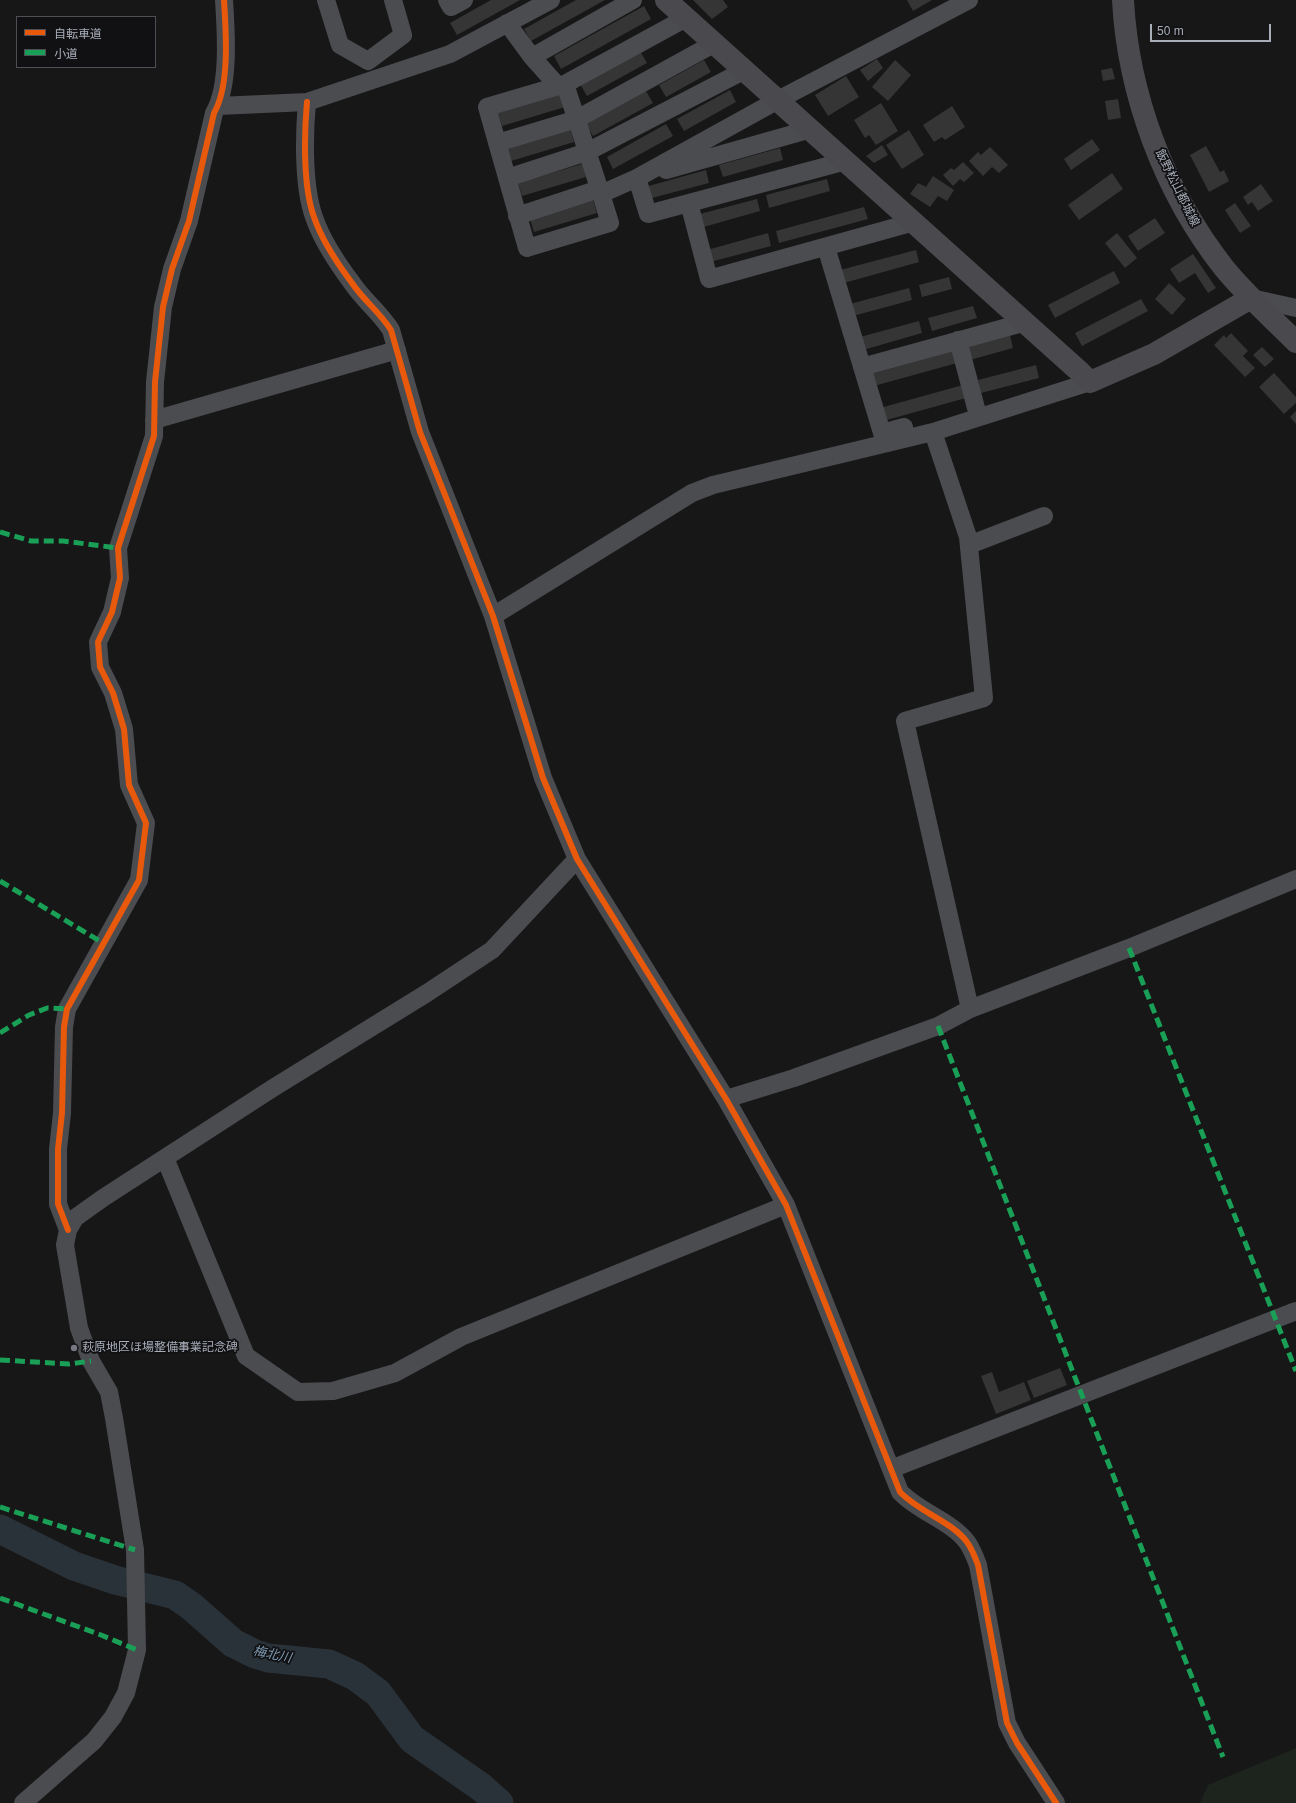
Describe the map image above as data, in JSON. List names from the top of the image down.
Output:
{
  "streets": {
    "street": ["飯野松山都城線"]
  },
  "water": ["梅北川"],
  "places": ["萩原地区ほ場整備事業記念碑"],
  "legend": ["自転車道", "小道"],
  "scale_bar": "50 m"
}
